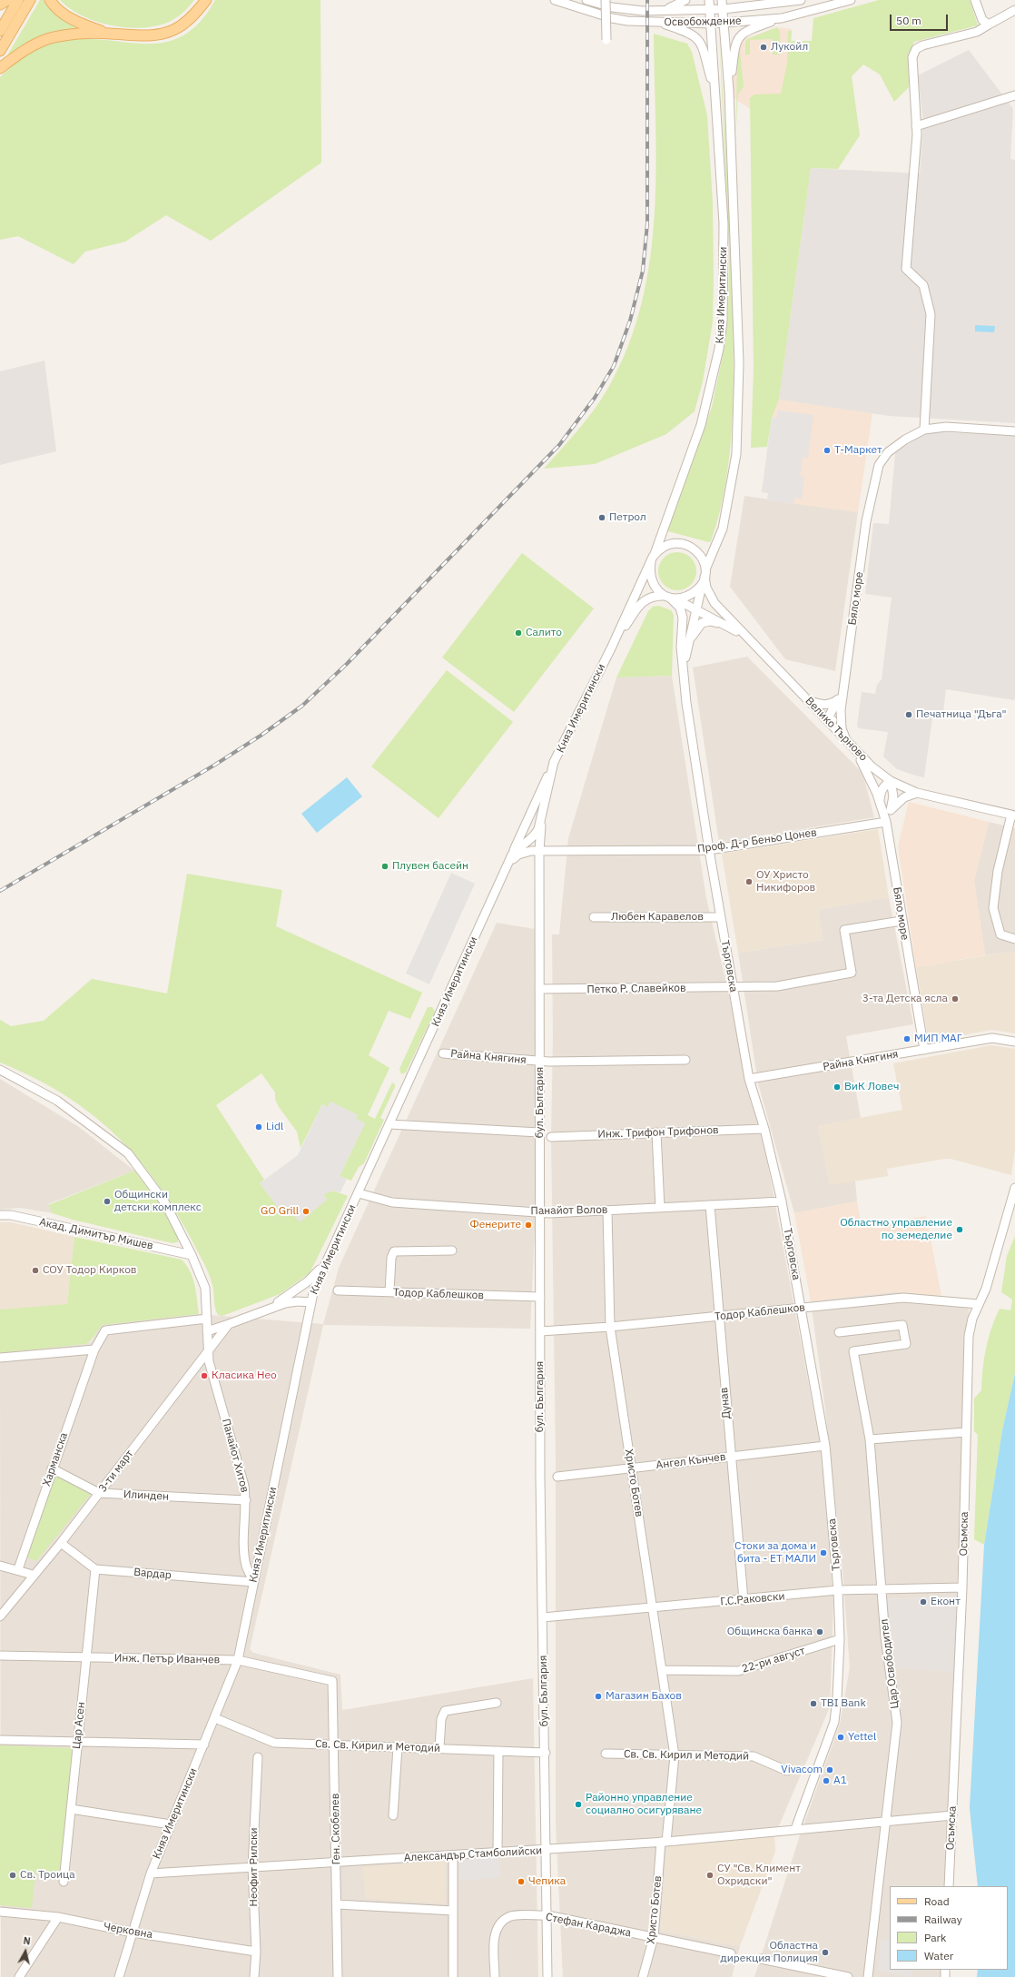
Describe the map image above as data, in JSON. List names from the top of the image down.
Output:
{
  "streets": {
    "street": [
      "Освобождение",
      "Княз Имеритински",
      "Бяло море",
      "Велико Търново",
      "Проф. Д-р Беньо Цонев",
      "Любен Каравелов",
      "Търговска",
      "Петко Р. Славейков",
      "Райна Княгиня",
      "бул. България",
      "Инж. Трифон Трифонов",
      "Панайот Волов",
      "Акад. Димитър Мишев",
      "Тодор Каблешков",
      "Дунав",
      "Панайот Хитов",
      "Харманска",
      "Ангел Кънчев",
      "3-ти март",
      "Христо Ботев",
      "Илинден",
      "Осъмска",
      "Вардар",
      "Г.С.Раковски",
      "Инж. Петър Иванчев",
      "22-ри август",
      "Цар Освободител",
      "Цар Асен",
      "Св. Св. Кирил и Методий",
      "Ген. Скобелев",
      "Александър Стамболийски",
      "Неофит Рилски",
      "Стефан Караджа",
      "Черковна"
    ]
  },
  "crossings": [
    ["Освобождение", "Княз Имеритински"],
    ["Княз Имеритински", "Велико Търново"],
    ["Княз Имеритински", "Проф. Д-р Беньо Цонев"],
    ["Княз Имеритински", "бул. България"],
    ["Княз Имеритински", "Панайот Волов"],
    ["Княз Имеритински", "Панайот Хитов"],
    ["Княз Имеритински", "Вардар"],
    ["Княз Имеритински", "Инж. Петър Иванчев"],
    ["Княз Имеритински", "Св. Св. Кирил и Методий"],
    ["Княз Имеритински", "Александър Стамболийски"],
    ["Княз Имеритински", "Черковна"],
    ["Бяло море", "Велико Търново"],
    ["Бяло море", "Проф. Д-р Беньо Цонев"],
    ["Бяло море", "Петко Р. Славейков"],
    ["Бяло море", "Райна Княгиня"],
    ["Проф. Д-р Беньо Цонев", "Търговска"],
    ["Проф. Д-р Беньо Цонев", "бул. България"],
    ["Любен Каравелов", "Търговска"],
    ["Търговска", "Петко Р. Славейков"],
    ["Търговска", "Райна Княгиня"],
    ["Търговска", "Инж. Трифон Трифонов"],
    ["Търговска", "Панайот Волов"],
    ["Търговска", "Тодор Каблешков"],
    ["Търговска", "Ангел Кънчев"],
    ["Търговска", "Г.С.Раковски"],
    ["Търговска", "22-ри август"],
    ["Търговска", "Александър Стамболийски"],
    ["Петко Р. Славейков", "бул. България"],
    ["Райна Княгиня", "бул. България"],
    ["бул. България", "Панайот Волов"],
    ["бул. България", "Тодор Каблешков"],
    ["бул. България", "Г.С.Раковски"],
    ["бул. България", "Св. Св. Кирил и Методий"],
    ["бул. България", "Александър Стамболийски"],
    ["бул. България", "Стефан Караджа"],
    ["Панайот Волов", "Дунав"],
    ["Панайот Волов", "Христо Ботев"],
    ["Тодор Каблешков", "Дунав"],
    ["Тодор Каблешков", "Христо Ботев"],
    ["Тодор Каблешков", "Осъмска"],
    ["Дунав", "Ангел Кънчев"],
    ["Дунав", "Г.С.Раковски"],
    ["Панайот Хитов", "3-ти март"],
    ["Панайот Хитов", "Илинден"],
    ["Панайот Хитов", "Вардар"],
    ["Харманска", "Илинден"],
    ["Ангел Кънчев", "Христо Ботев"],
    ["3-ти март", "Илинден"],
    ["Христо Ботев", "Г.С.Раковски"],
    ["Христо Ботев", "22-ри август"],
    ["Христо Ботев", "Св. Св. Кирил и Методий"],
    ["Христо Ботев", "Александър Стамболийски"],
    ["Христо Ботев", "Стефан Караджа"],
    ["Осъмска", "Г.С.Раковски"],
    ["Осъмска", "Александър Стамболийски"],
    ["Вардар", "Цар Асен"],
    ["Г.С.Раковски", "Цар Освободител"],
    ["Инж. Петър Иванчев", "Цар Асен"],
    ["Инж. Петър Иванчев", "Ген. Скобелев"],
    ["Цар Освободител", "Александър Стамболийски"],
    ["Св. Св. Кирил и Методий", "Ген. Скобелев"],
    ["Ген. Скобелев", "Александър Стамболийски"],
    ["Александър Стамболийски", "Неофит Рилски"],
    ["Неофит Рилски", "Черковна"]
  ],
  "places": [
    "Лукойл",
    "Т-Маркет",
    "Петрол",
    "Салито",
    "Печатница \"Дъга\"",
    "Плувен басейн",
    "ОУ Христо Никифоров",
    "3-та Детска ясла",
    "МИП МАГ",
    "ВиК Ловеч",
    "Lidl",
    "Общински детски комплекс",
    "GO Grill",
    "Фенерите",
    "Областно управление по земеделие",
    "СОУ Тодор Кирков",
    "Класика Нео",
    "Стоки за дома и бита - ЕТ МАЛИ",
    "Еконт",
    "Общинска банка",
    "Магазин Бахов",
    "TBI Bank",
    "Yettel",
    "Vivacom",
    "A1",
    "Районно управление социално осигуряване",
    "Св. Троица",
    "СУ \"Св. Климент Охридски\"",
    "Чепика",
    "Областна дирекция Полиция"
  ],
  "legend": [
    "Road",
    "Railway",
    "Park",
    "Water"
  ],
  "scale_bar": "50 m",
  "north": "top"
}
